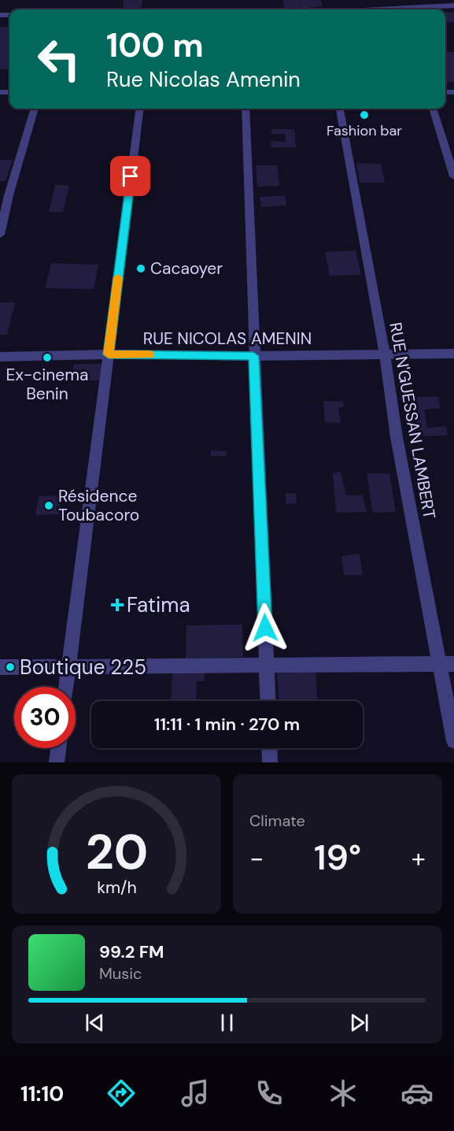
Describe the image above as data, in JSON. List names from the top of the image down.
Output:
{
  "streets": {
    "street": ["RUE NICOLAS AMENIN", "RUE N'GUESSAN LAMBERT"]
  },
  "crossings": [
    ["RUE NICOLAS AMENIN", "RUE N'GUESSAN LAMBERT"]
  ],
  "places": {
    "other": [
      "Fashion bar",
      "Cacaoyer",
      "Ex-cinema Benin",
      "Résidence Toubacoro",
      "Boutique 225"
    ],
    "health": ["Fatima"]
  },
  "page": {
    "turn": ["100 m", "Rue Nicolas Amenin"],
    "limit": "30",
    "trip": "11:11 · 1 min · 270 m",
    "tile": "Climate",
    "heat": ["−", "19°", "+"],
    "song": ["99.2 FM", "Music"],
    "tabs": "11:10",
    "gauge": ["20", "km/h"]
  }
}
